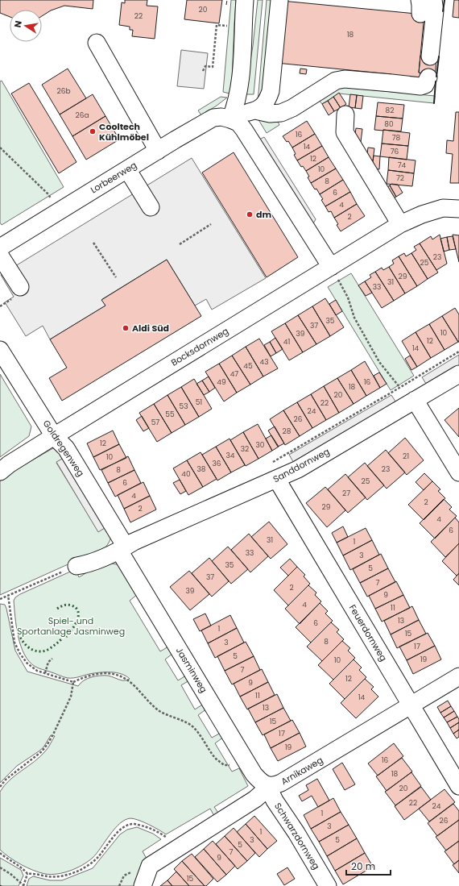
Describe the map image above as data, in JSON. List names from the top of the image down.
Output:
{
  "streets": {
    "street": [
      "Lorbeerweg",
      "Bocksdornweg",
      "Goldregenweg",
      "Sanddornweg",
      "Feuerdornweg",
      "Jasminweg",
      "Arnikaweg",
      "Schwarzdornweg"
    ]
  },
  "crossings": [
    ["Lorbeerweg", "Bocksdornweg"],
    ["Bocksdornweg", "Goldregenweg"],
    ["Goldregenweg", "Sanddornweg"],
    ["Goldregenweg", "Jasminweg"],
    ["Sanddornweg", "Feuerdornweg"],
    ["Sanddornweg", "Jasminweg"],
    ["Feuerdornweg", "Arnikaweg"],
    ["Jasminweg", "Arnikaweg"],
    ["Jasminweg", "Schwarzdornweg"],
    ["Arnikaweg", "Schwarzdornweg"]
  ],
  "parks": ["Spiel- und Sportanlage Jasminweg"],
  "places": ["Cooltech Kühlmöbel", "dm", "Aldi Süd"],
  "house_numbers": [
    "20",
    "22",
    "18",
    "26b",
    "82",
    "26a",
    "80",
    "16",
    "78",
    "14",
    "76",
    "12",
    "74",
    "10",
    "72",
    "8",
    "6",
    "4",
    "2",
    "23",
    "25",
    "29",
    "31",
    "33",
    "35",
    "37",
    "10",
    "39",
    "12",
    "41",
    "14",
    "43",
    "45",
    "47",
    "49",
    "16",
    "18",
    "20",
    "51",
    "22",
    "53",
    "24",
    "55",
    "26",
    "57",
    "28",
    "12",
    "30",
    "32",
    "34",
    "21",
    "10",
    "36",
    "38",
    "23",
    "8",
    "40",
    "25",
    "6",
    "27",
    "4",
    "2",
    "29",
    "2",
    "4",
    "6",
    "31",
    "1",
    "33",
    "3",
    "35",
    "5",
    "37",
    "7",
    "2",
    "39",
    "9",
    "4",
    "11",
    "13",
    "6",
    "1",
    "15",
    "8",
    "3",
    "17",
    "5",
    "19",
    "10",
    "7",
    "12",
    "9",
    "11",
    "14",
    "13",
    "15",
    "17",
    "19",
    "16",
    "18",
    "20",
    "22",
    "24",
    "1",
    "26",
    "3",
    "1",
    "3",
    "5",
    "5",
    "7",
    "9",
    "15"
  ],
  "scale_bar": "20 m",
  "north": "left"
}
